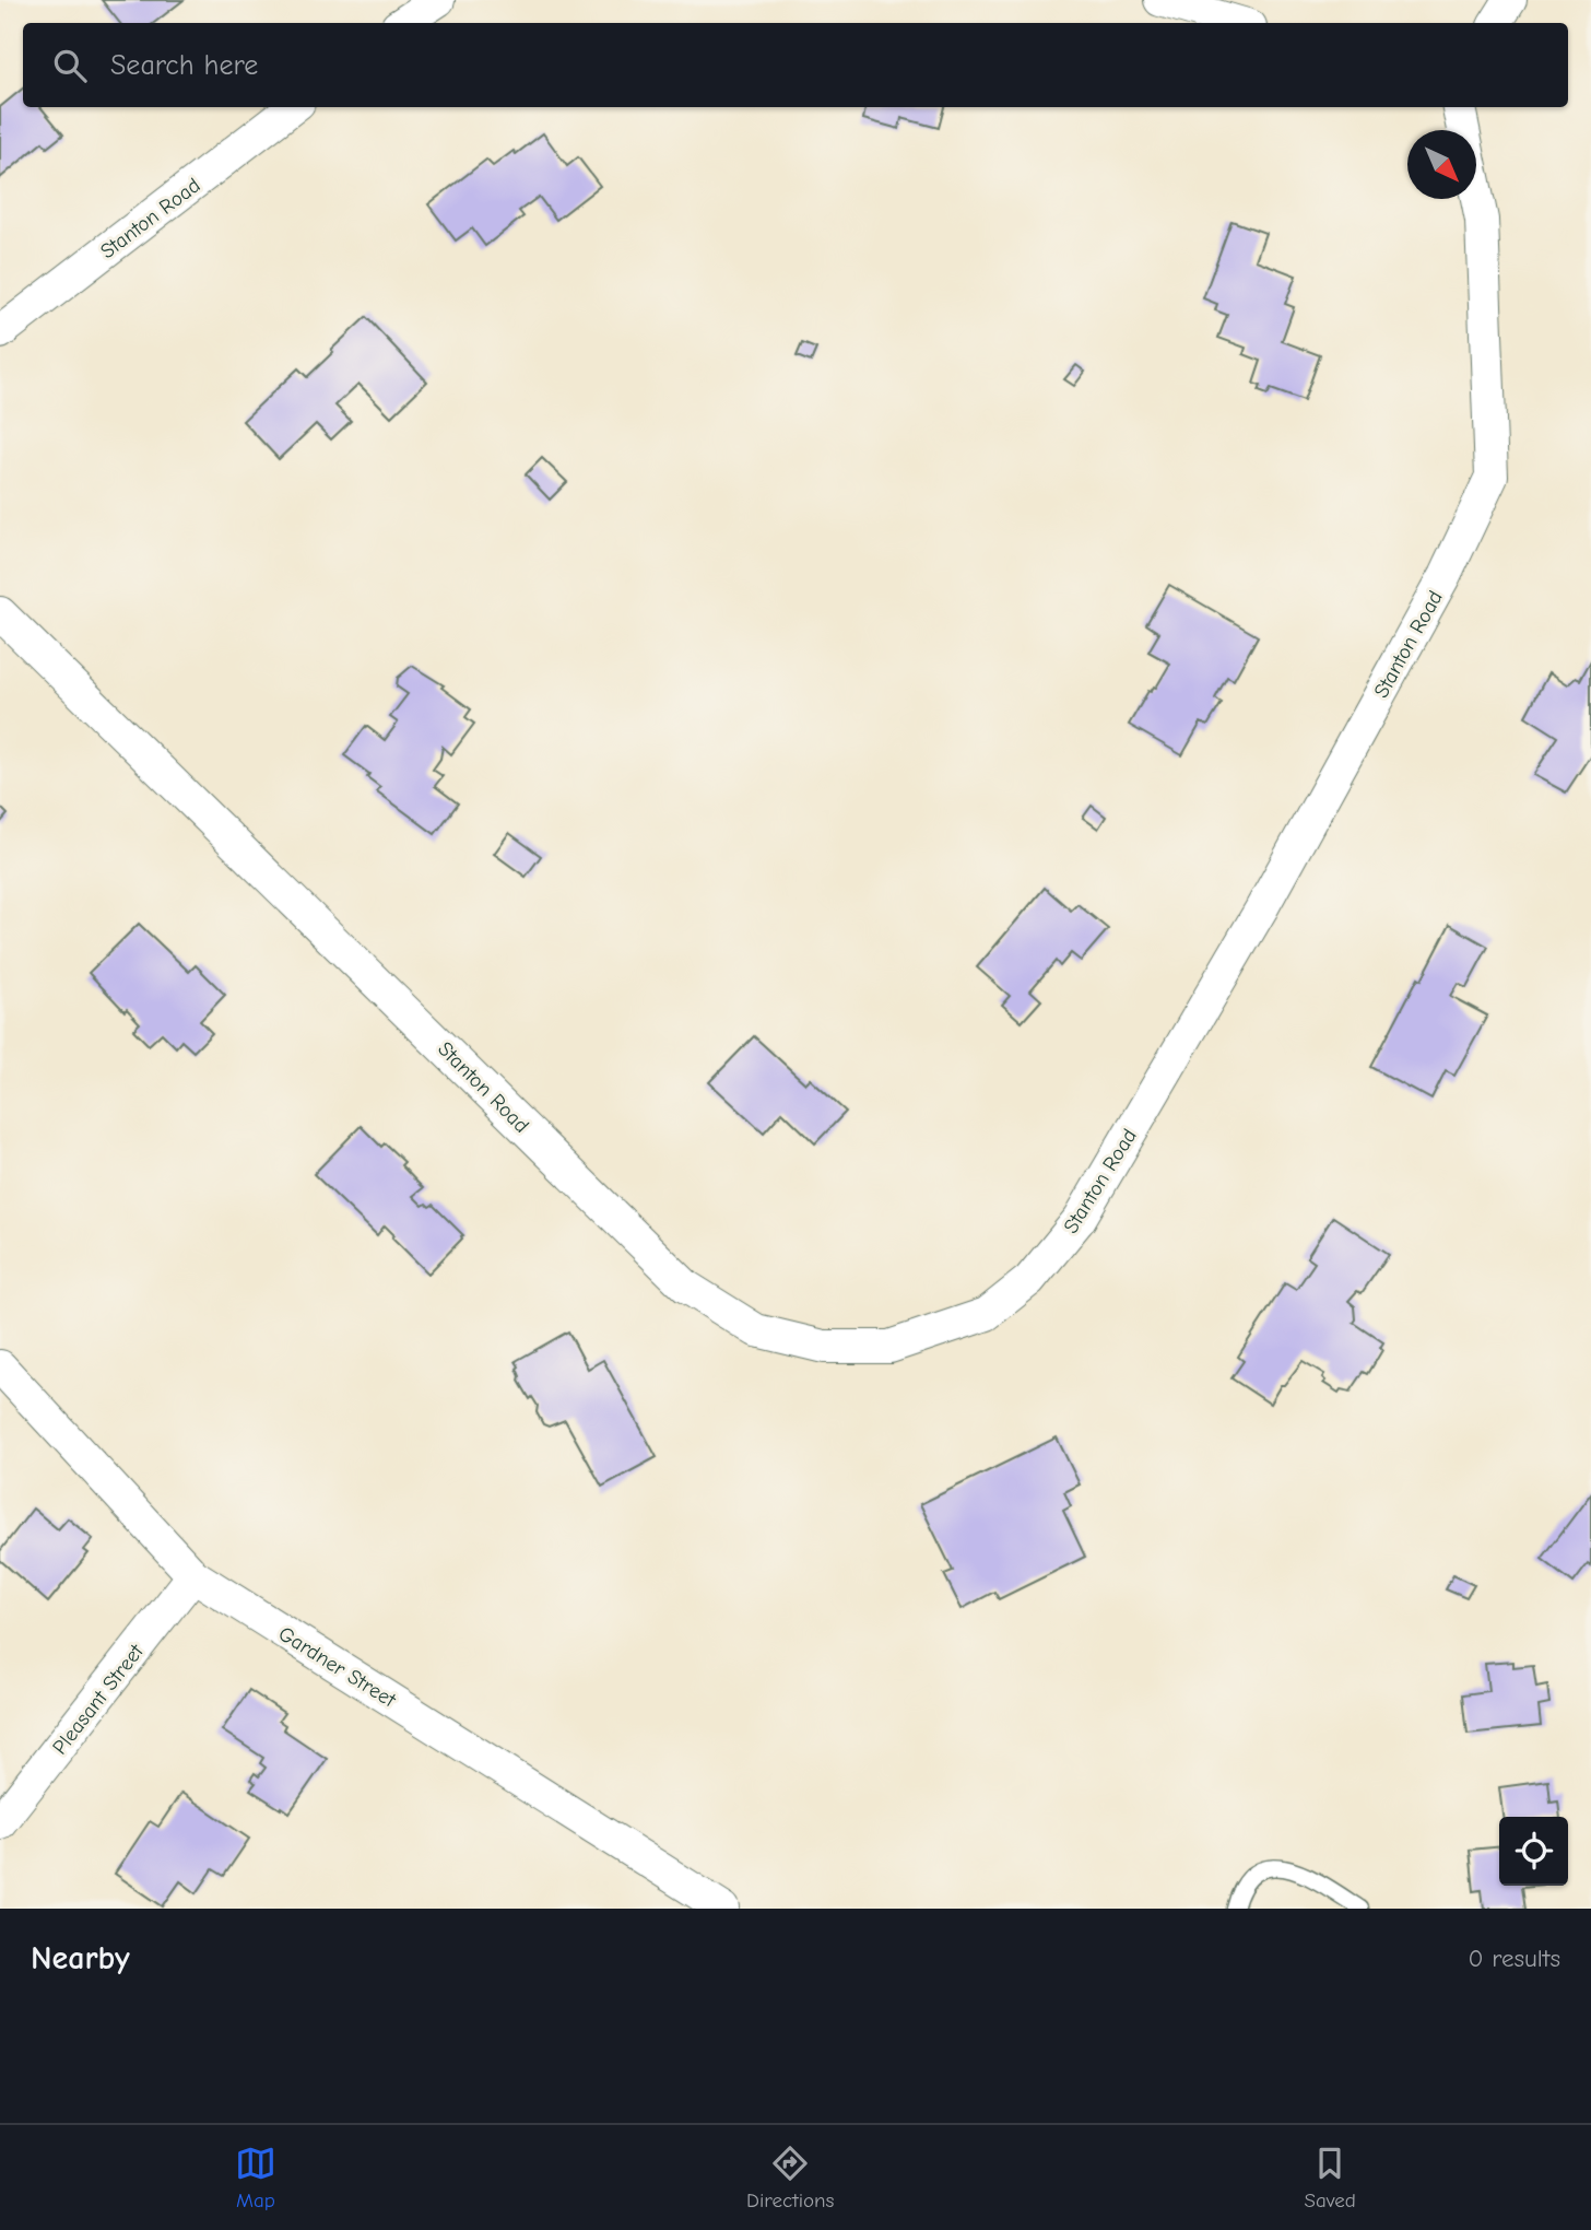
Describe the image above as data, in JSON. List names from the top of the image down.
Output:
{
  "streets": {
    "street": ["Stanton Road", "Gardner Street", "Pleasant Street"]
  },
  "crossings": [
    ["Gardner Street", "Pleasant Street"]
  ],
  "north": "bottom right",
  "page": {
    "search": "Search here",
    "heading": ["Nearby", "0 results"],
    "nav": ["Map", "Directions", "Saved"]
  }
}
